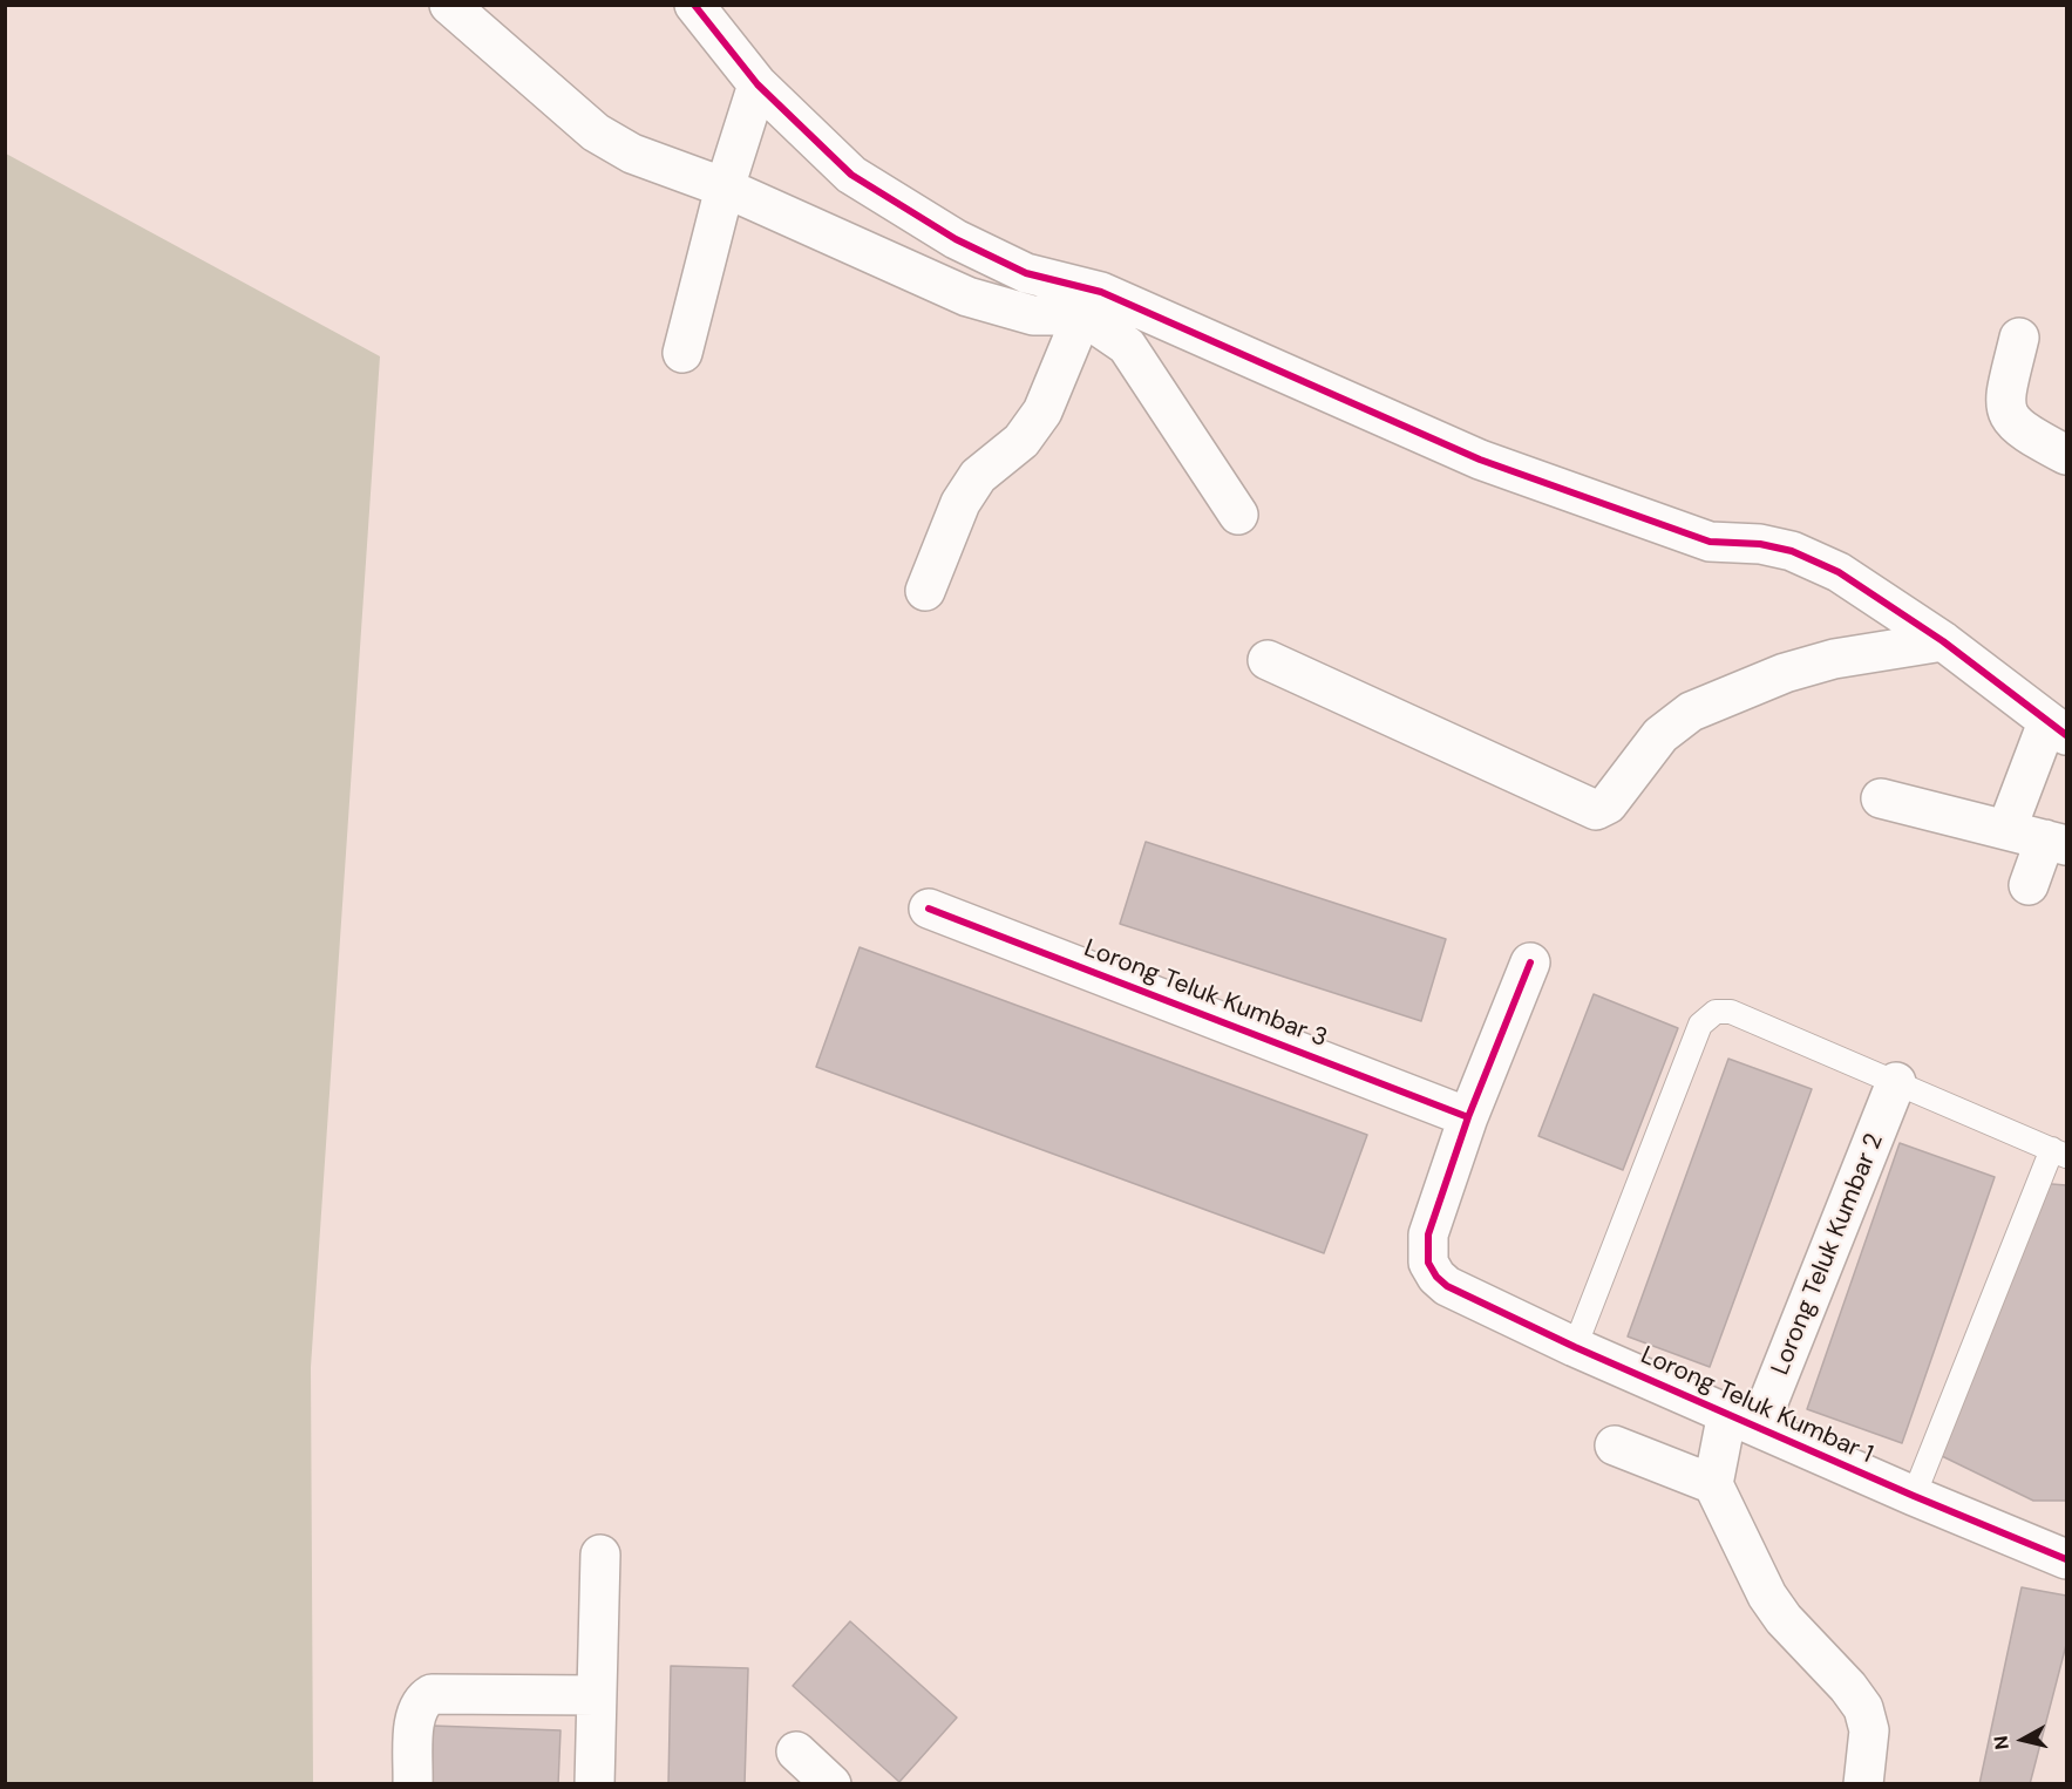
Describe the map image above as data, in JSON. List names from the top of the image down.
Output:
{
  "streets": {
    "street": ["Lorong Teluk Kumbar 3", "Lorong Teluk Kumbar 2", "Lorong Teluk Kumbar 1"]
  },
  "crossings": [
    ["Lorong Teluk Kumbar 3", "Lorong Teluk Kumbar 1"],
    ["Lorong Teluk Kumbar 2", "Lorong Teluk Kumbar 1"]
  ],
  "north": "left"
}
